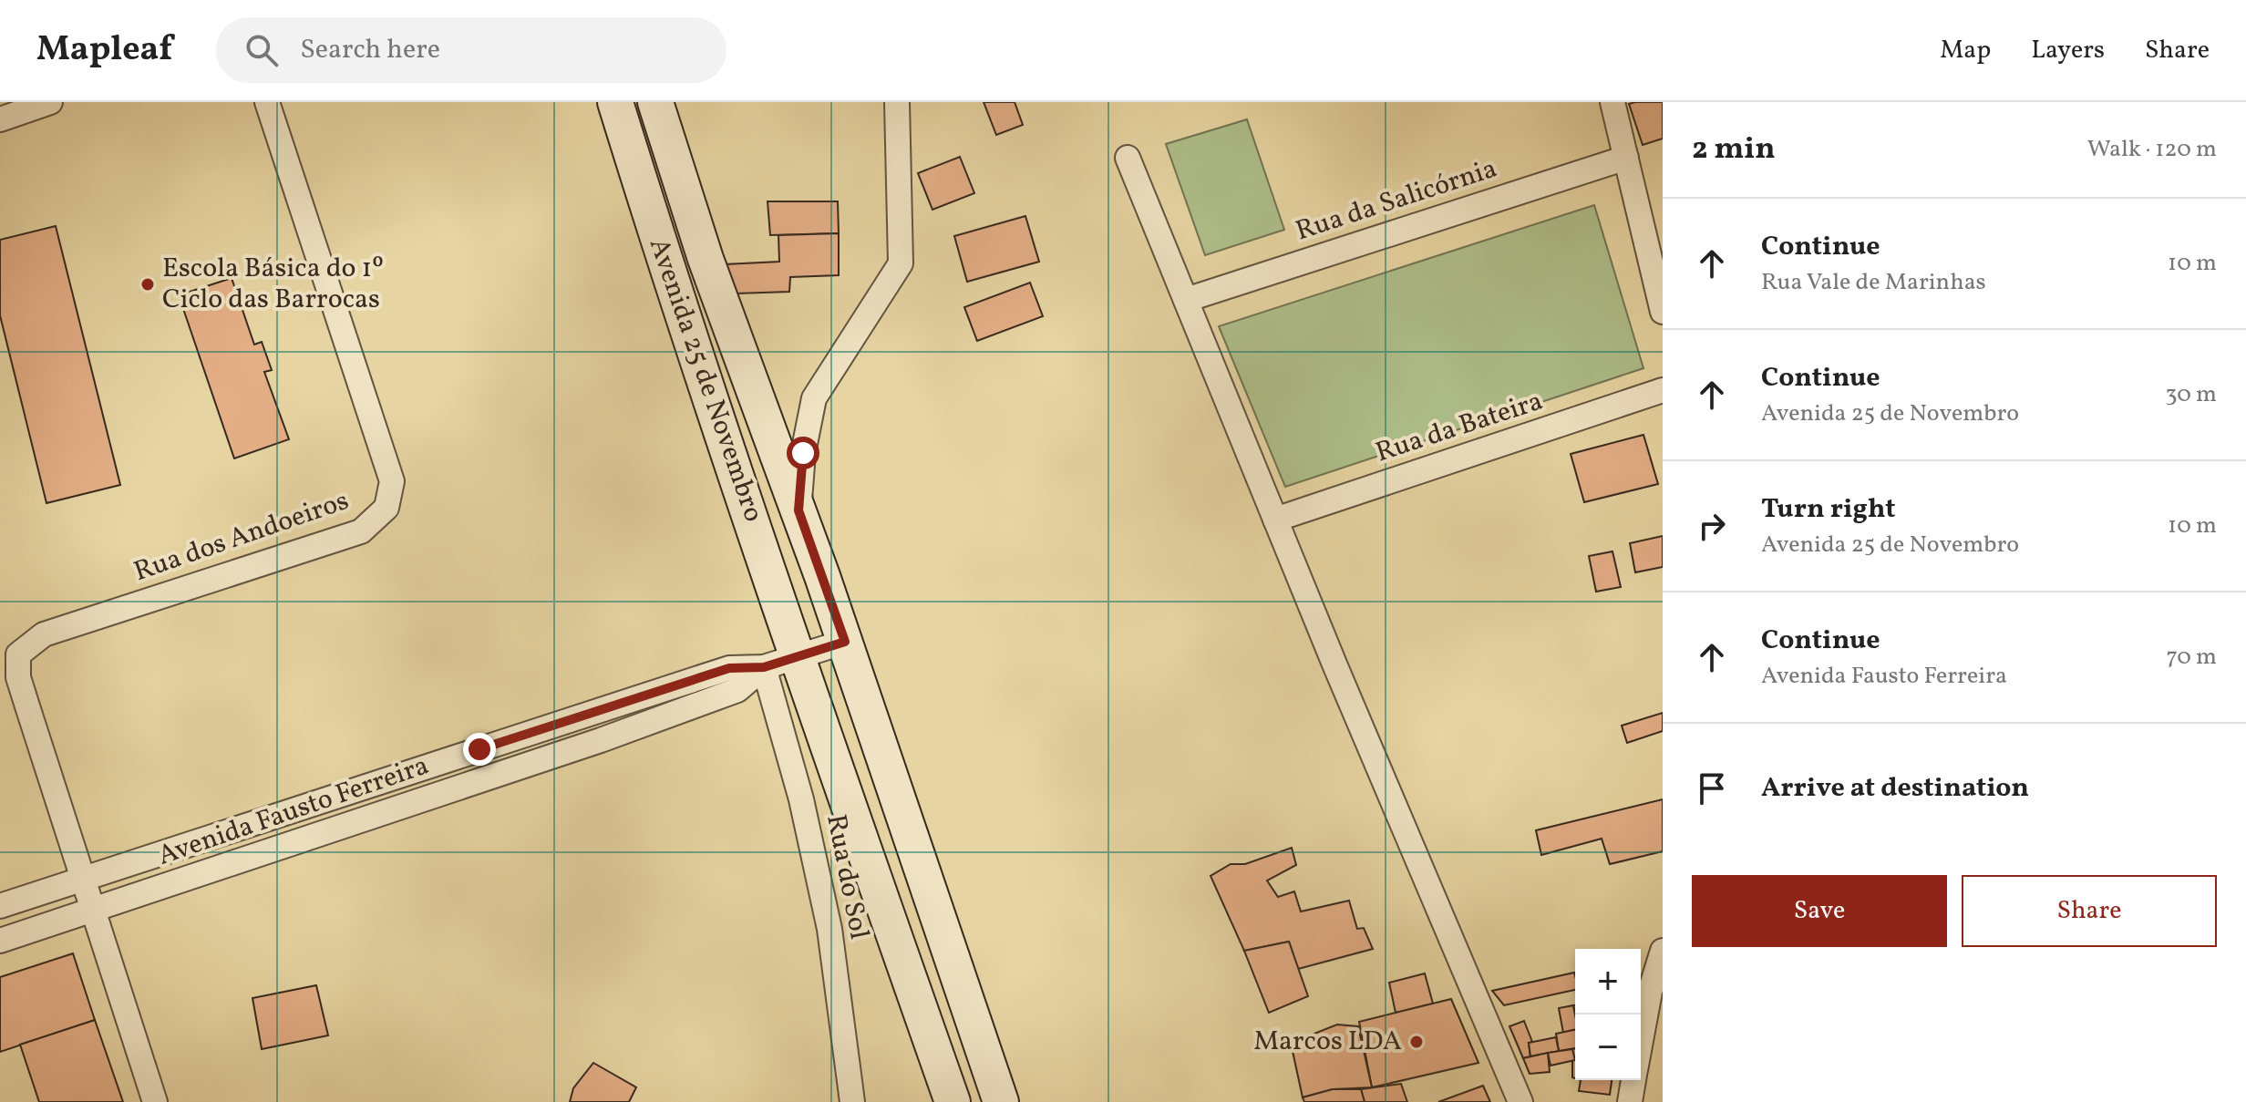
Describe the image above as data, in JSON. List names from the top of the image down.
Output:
{
  "streets": {
    "street": [
      "Rua da Salicórnia",
      "Avenida 25 de Novembro",
      "Rua da Bateira",
      "Rua dos Andoeiros",
      "Avenida Fausto Ferreira",
      "Rua do Sol"
    ]
  },
  "crossings": [
    ["Avenida 25 de Novembro", "Avenida Fausto Ferreira"],
    ["Rua dos Andoeiros", "Avenida Fausto Ferreira"],
    ["Avenida Fausto Ferreira", "Rua do Sol"]
  ],
  "places": ["Escola Básica do 1º Ciclo das Barrocas", "Marcos LDA"],
  "page": {
    "header": "Mapleaf",
    "search": "Search here",
    "nav": ["Map", "Layers", "Share"],
    "heading": ["2 min", "Walk · 120 m"],
    "list": [
      ["Continue", "Rua Vale de Marinhas", "10 m"],
      ["Continue", "Avenida 25 de Novembro", "30 m"],
      ["Turn right", "Avenida 25 de Novembro", "10 m"],
      ["Continue", "Avenida Fausto Ferreira", "70 m"],
      "Arrive at destination"
    ],
    "buttons": ["Save", "Share"],
    "map_buttons": ["+", "−"]
  }
}
